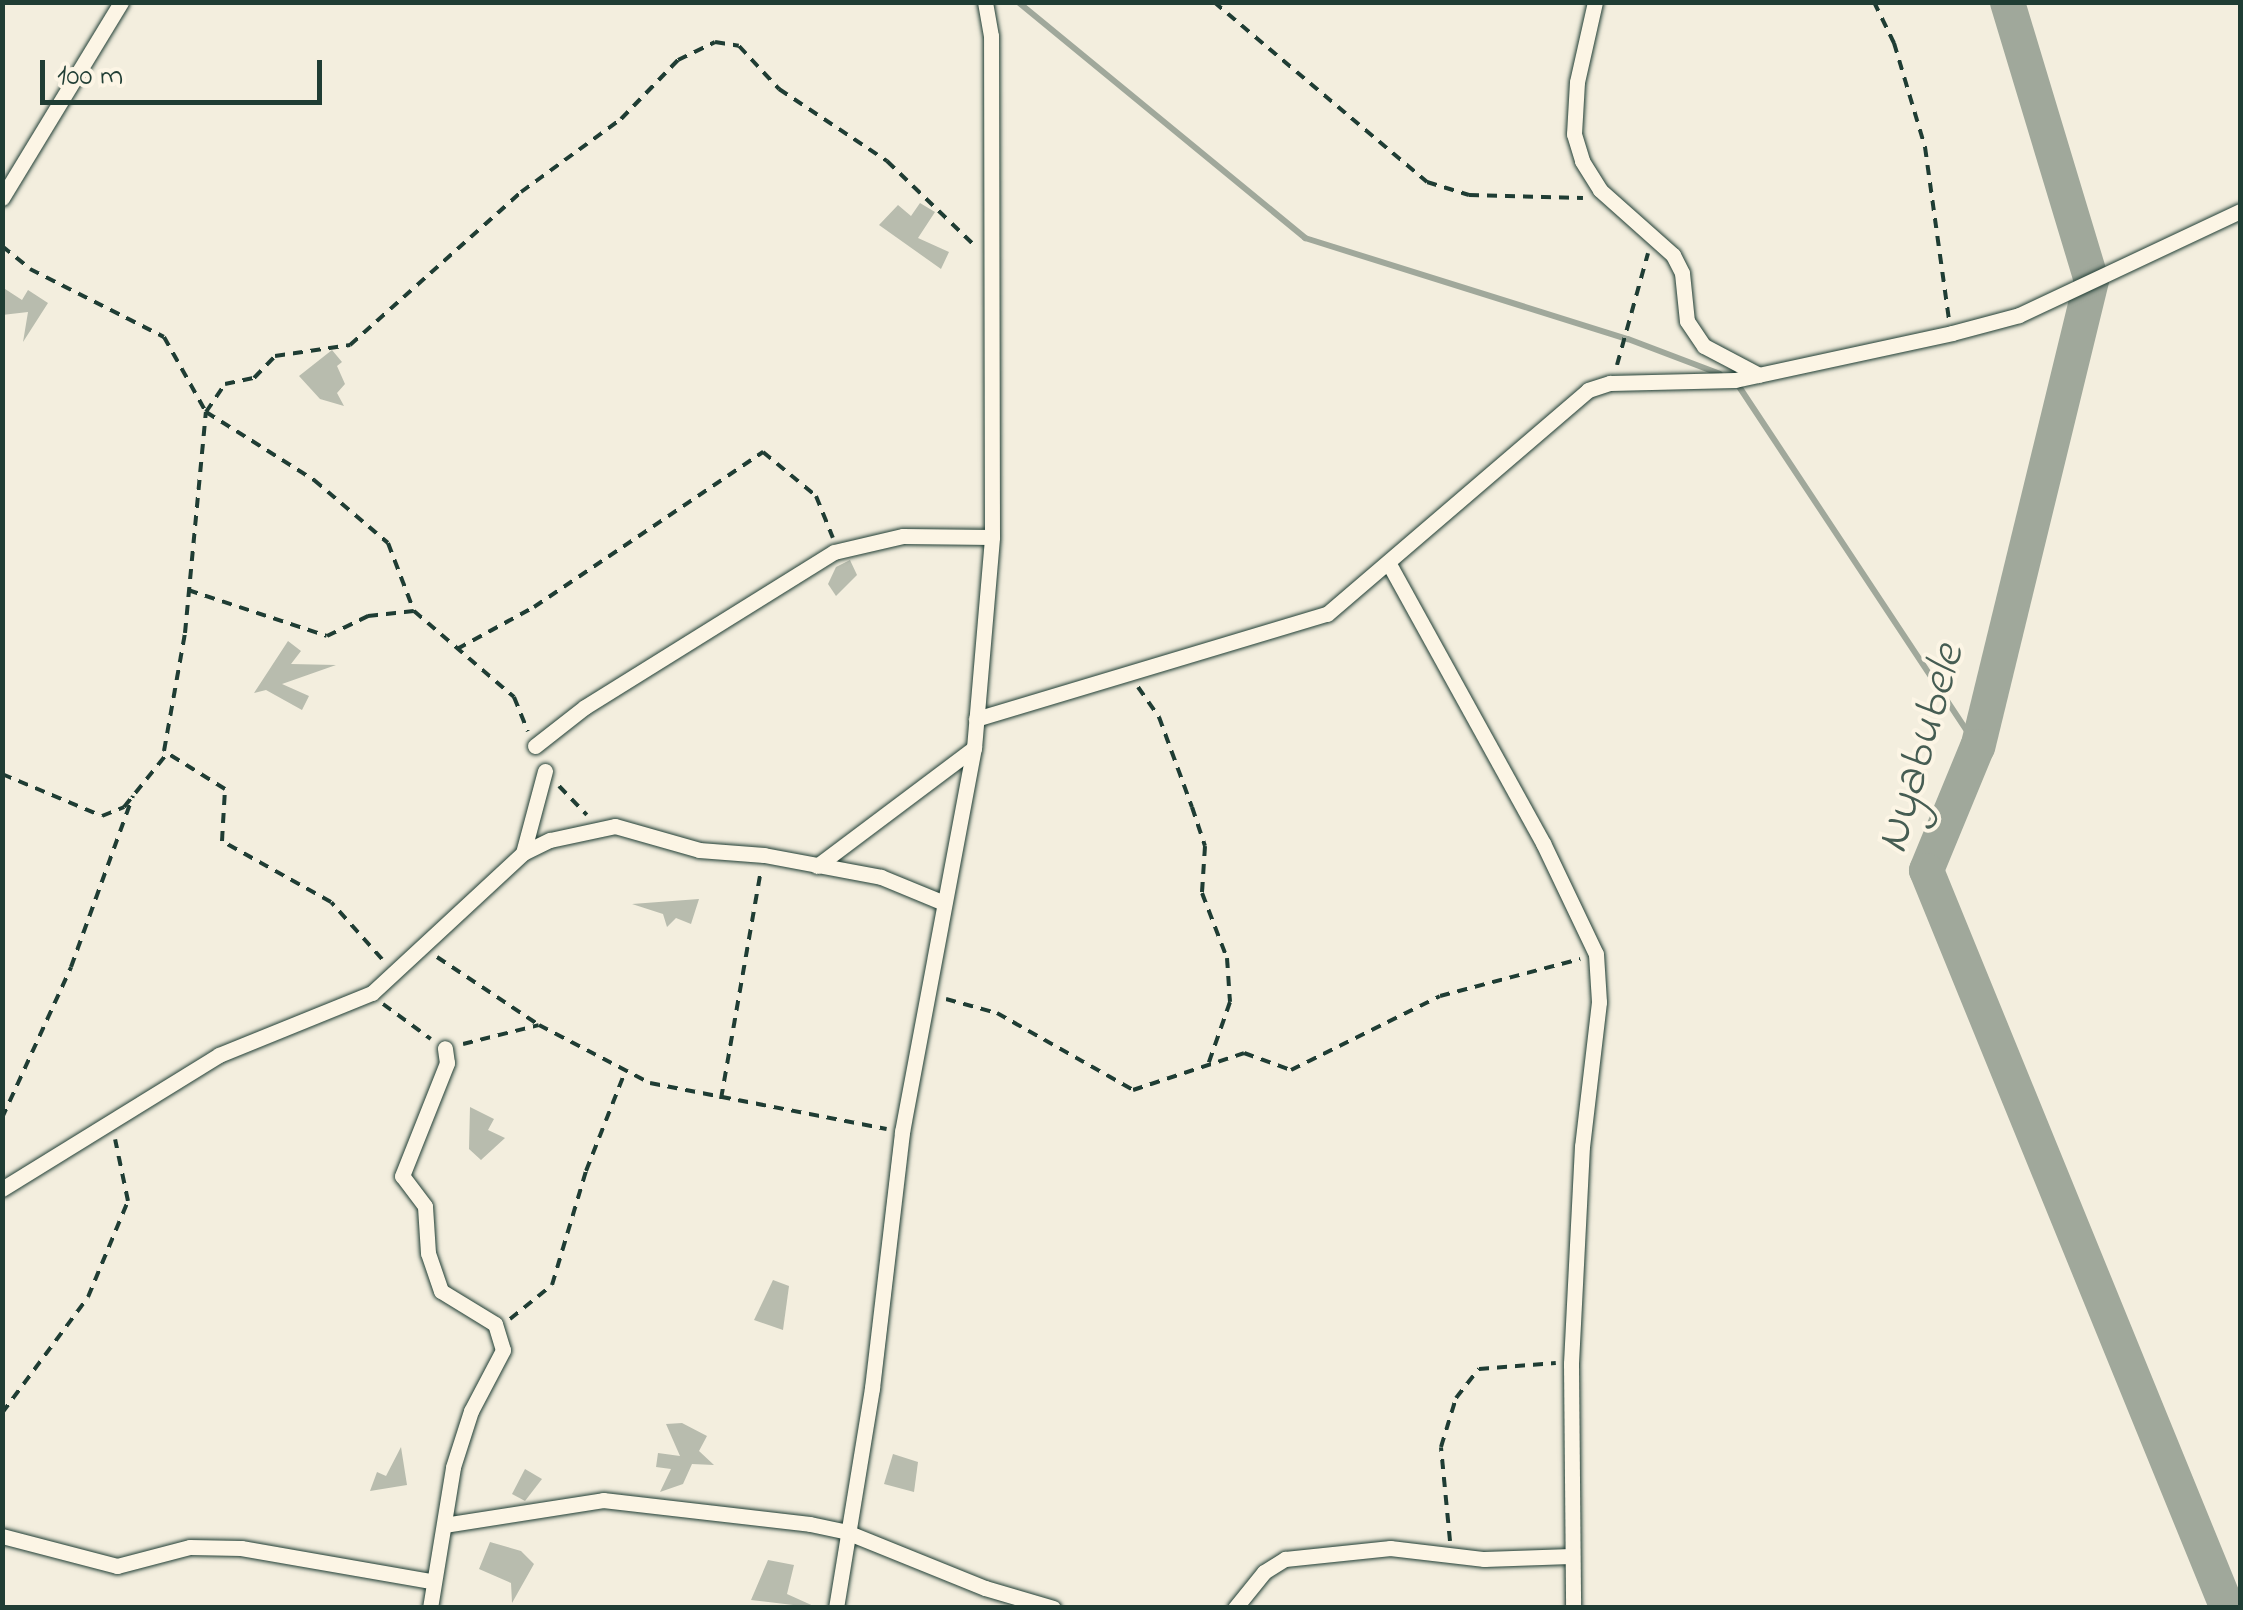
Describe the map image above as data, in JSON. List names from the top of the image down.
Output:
{
  "water": ["Nyabubele"],
  "scale_bar": "100 m"
}
